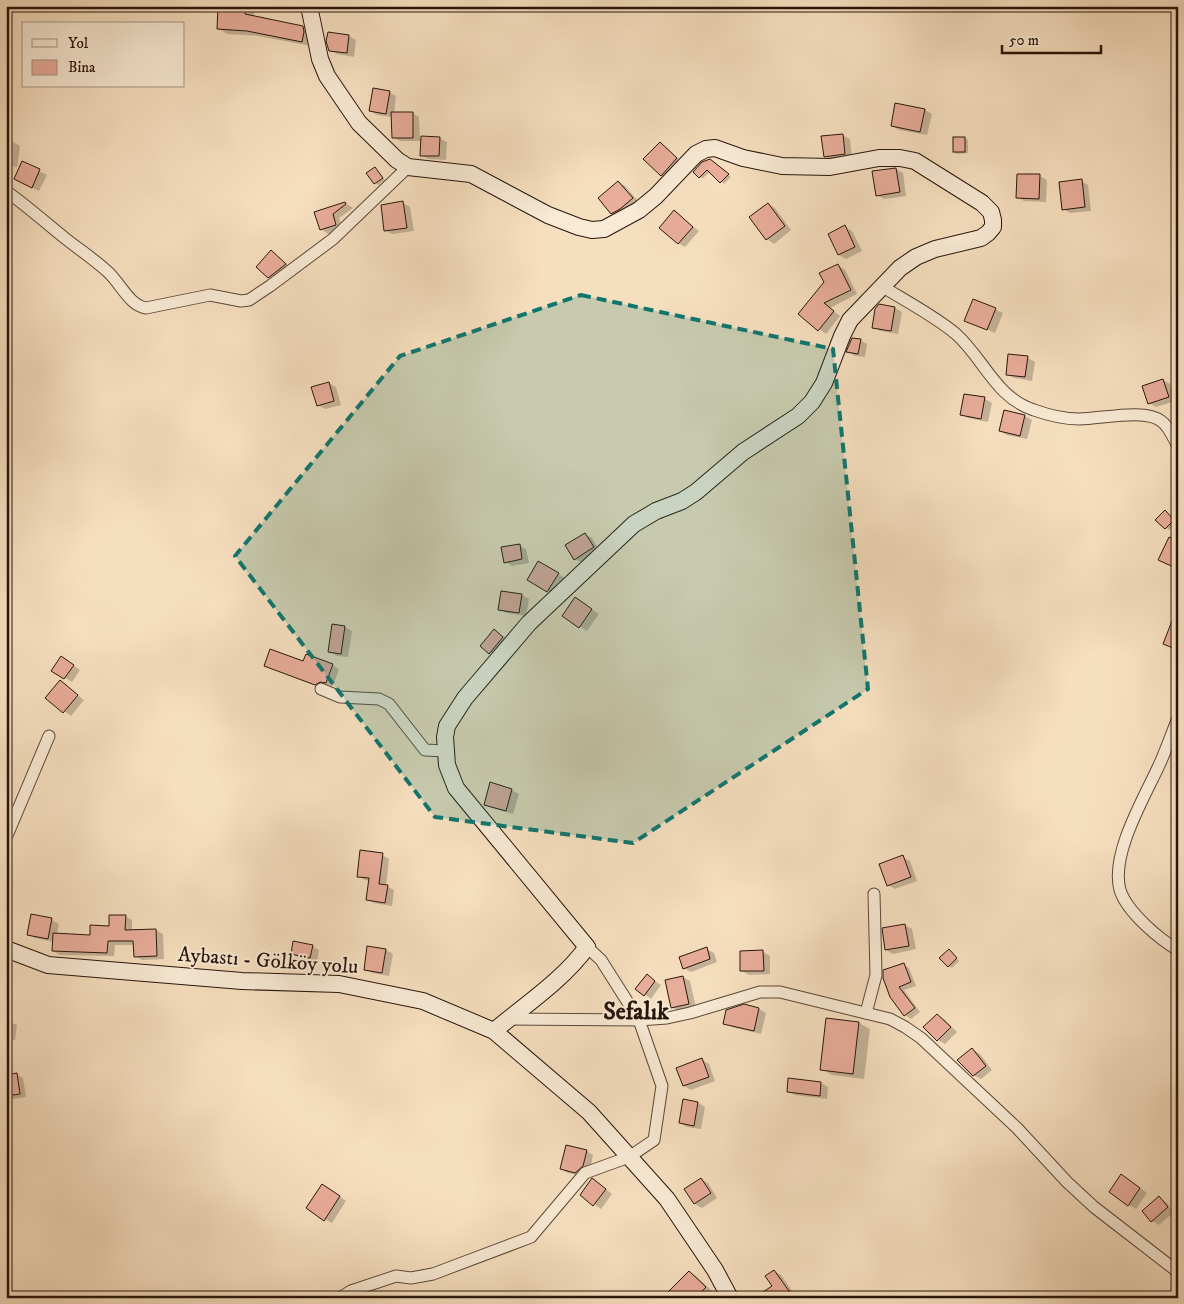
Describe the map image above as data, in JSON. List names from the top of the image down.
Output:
{
  "streets": {
    "street": ["Aybastı - Gölköy yolu"]
  },
  "districts": ["Sefalık"],
  "legend": ["Yol", "Bina"],
  "scale_bar": "50 m"
}
